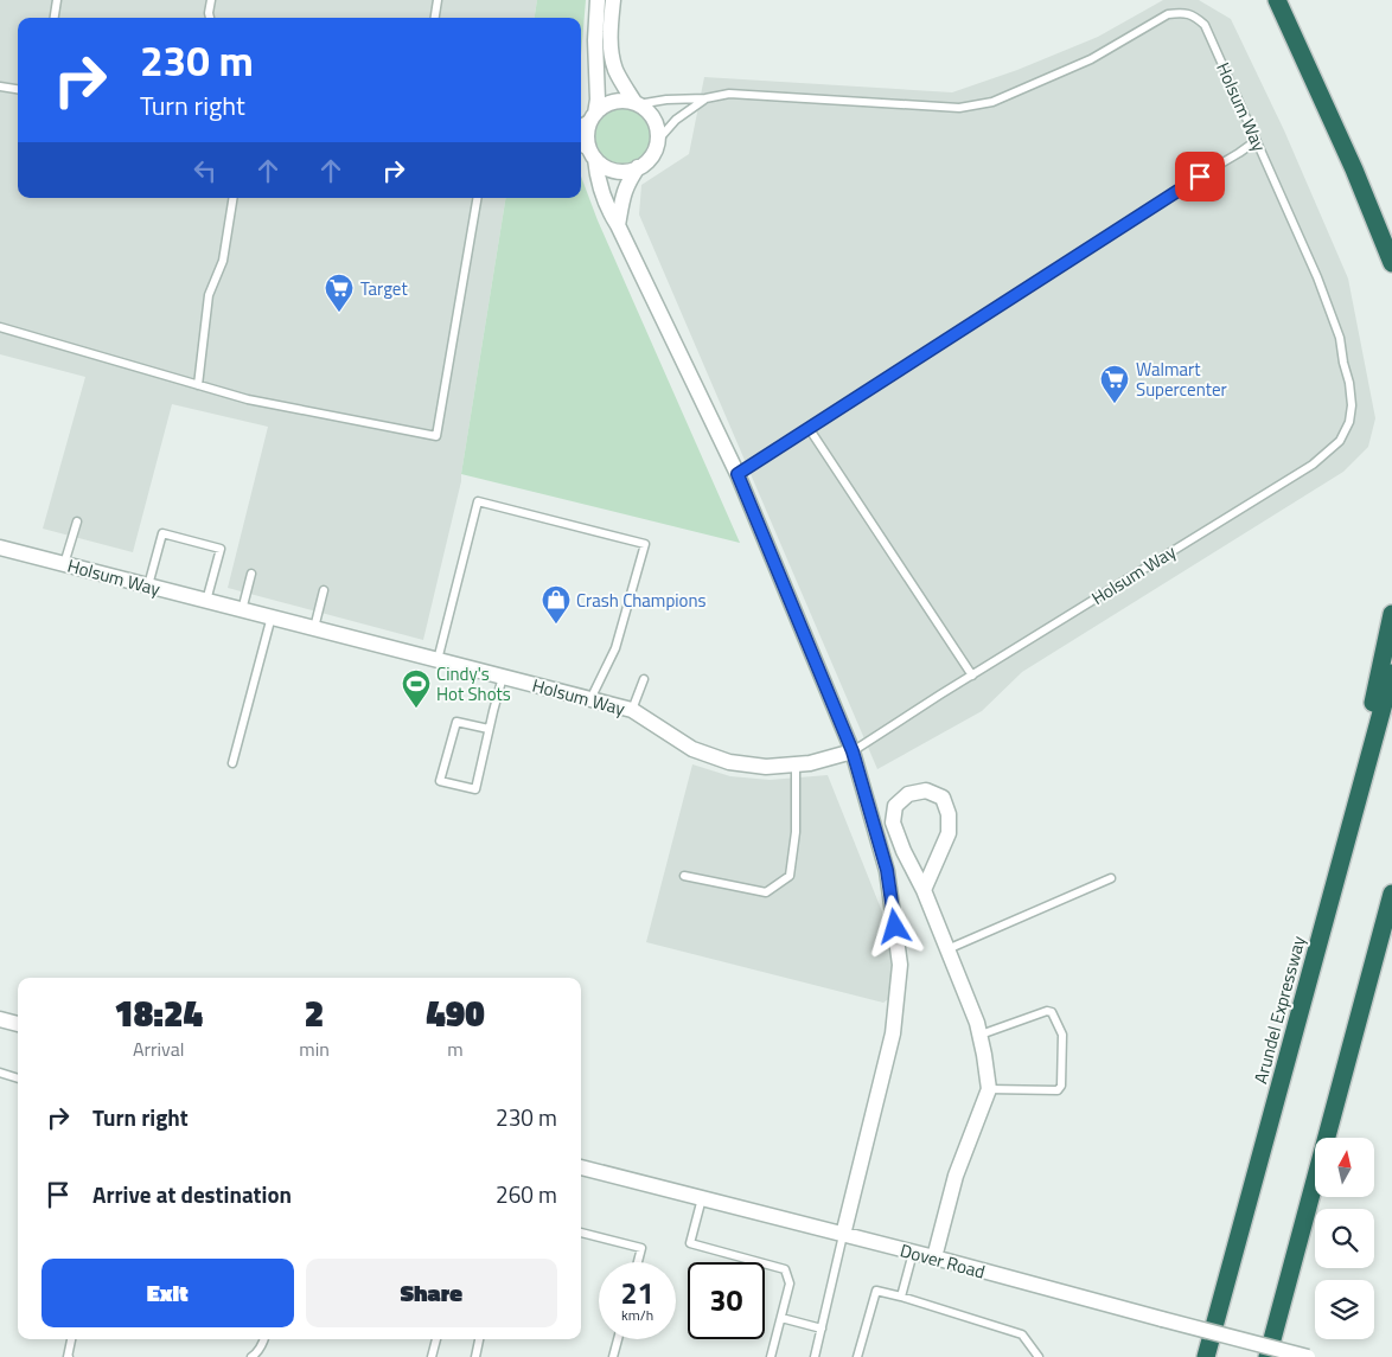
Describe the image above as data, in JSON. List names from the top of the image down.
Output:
{
  "streets": {
    "highway": ["Arundel Expressway"],
    "street": ["Holsum Way", "Dover Road"]
  },
  "places": {
    "supermarket": ["Target", "Walmart Supercenter"],
    "shop": ["Crash Champions"],
    "sports": ["Cindy's Hot Shots"]
  },
  "north": "top",
  "page": {
    "turn": ["230 m", "Turn right"],
    "eta": [
      "18:24",
      "Arrival",
      "2",
      "min",
      "490",
      "m"
    ],
    "list": [
      {
        "name": "Turn right",
        "value": "230 m"
      },
      {
        "name": "Arrive at destination",
        "value": "260 m"
      }
    ],
    "buttons": ["Exit", "Share"],
    "speed": "21 km/h",
    "limit": "30"
  }
}
